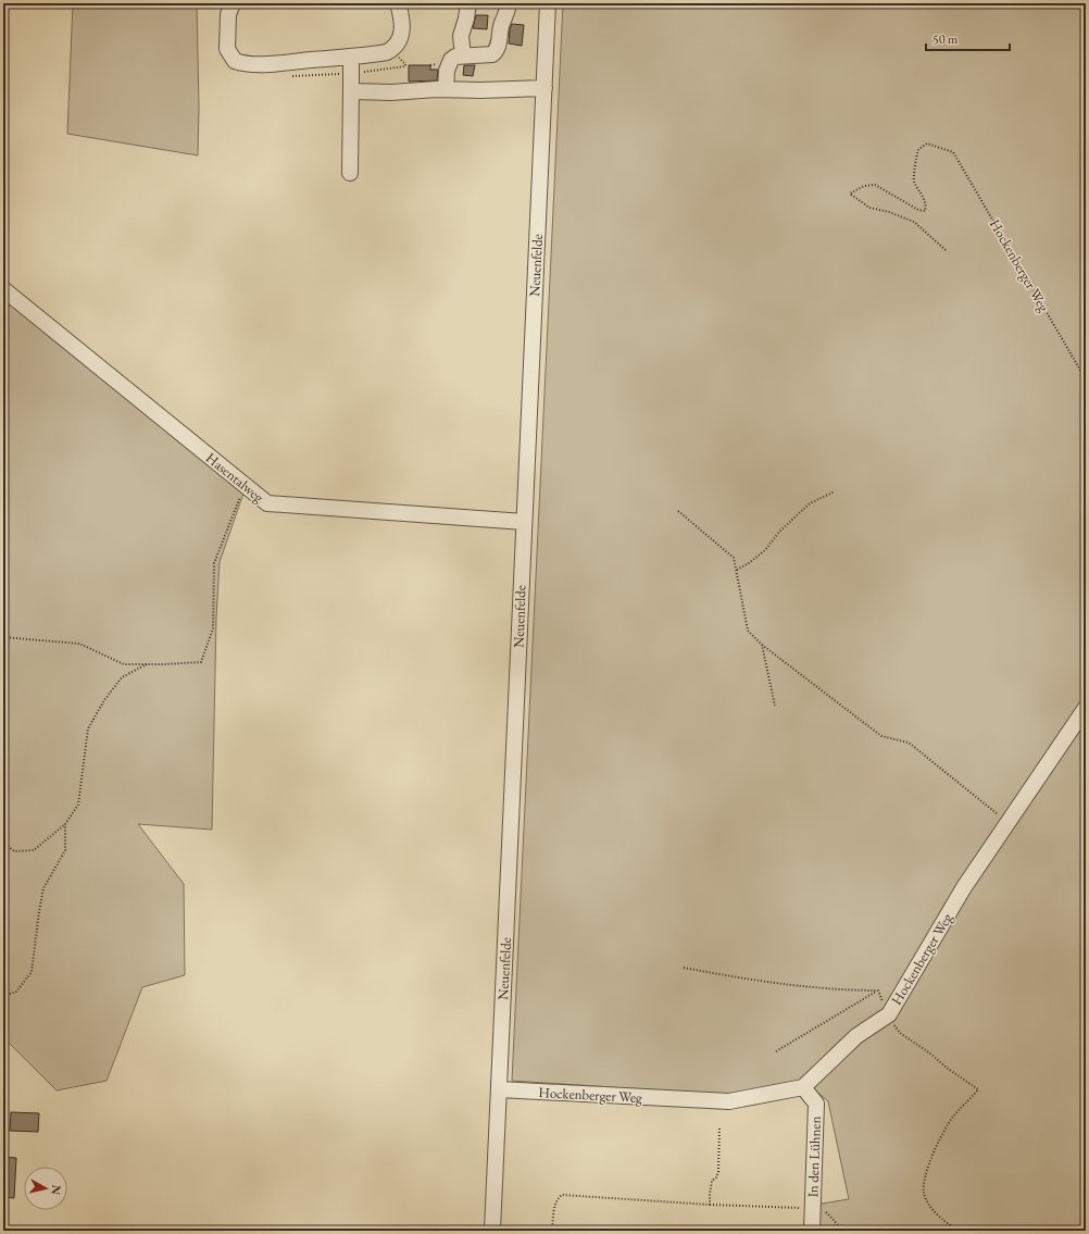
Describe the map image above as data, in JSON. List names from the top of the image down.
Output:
{
  "streets": {
    "street": [
      "Neuenfelde",
      "Hockenberger Weg",
      "Hasentalweg",
      "In den Lühnen"
    ]
  },
  "crossings": [
    ["Neuenfelde", "Hockenberger Weg"],
    ["Neuenfelde", "Hasentalweg"],
    ["Hockenberger Weg", "In den Lühnen"]
  ],
  "scale_bar": "50 m",
  "north": "right"
}
